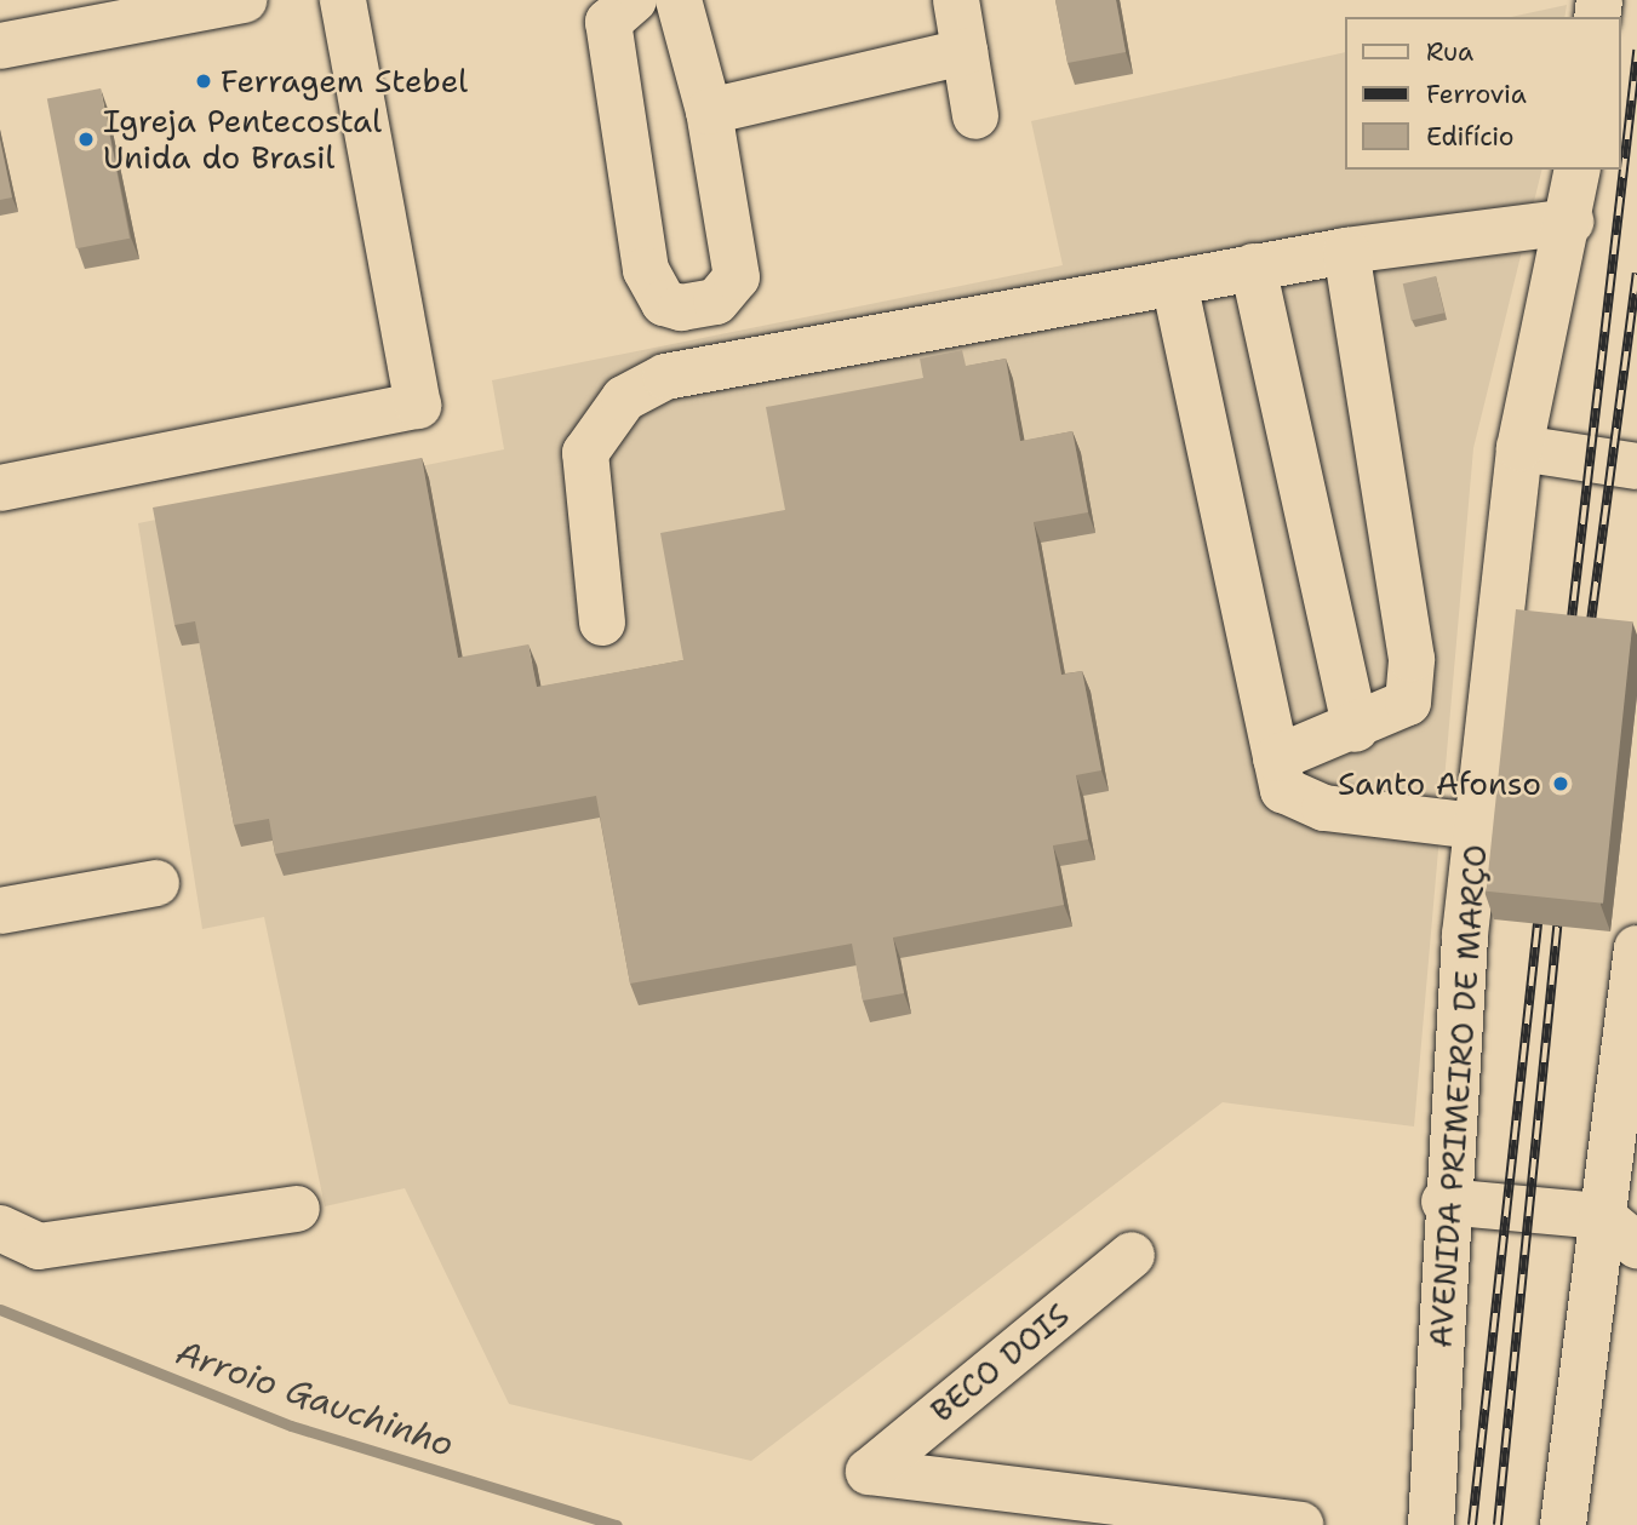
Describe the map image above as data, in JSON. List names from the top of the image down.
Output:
{
  "streets": {
    "street": ["AVENIDA PRIMEIRO DE MARÇO", "BECO DOIS"]
  },
  "water": ["Arroio Gauchinho"],
  "places": ["Ferragem Stebel", "Igreja Pentecostal Unida do Brasil", "Santo Afonso"],
  "legend": ["Rua", "Ferrovia", "Edifício"]
}
